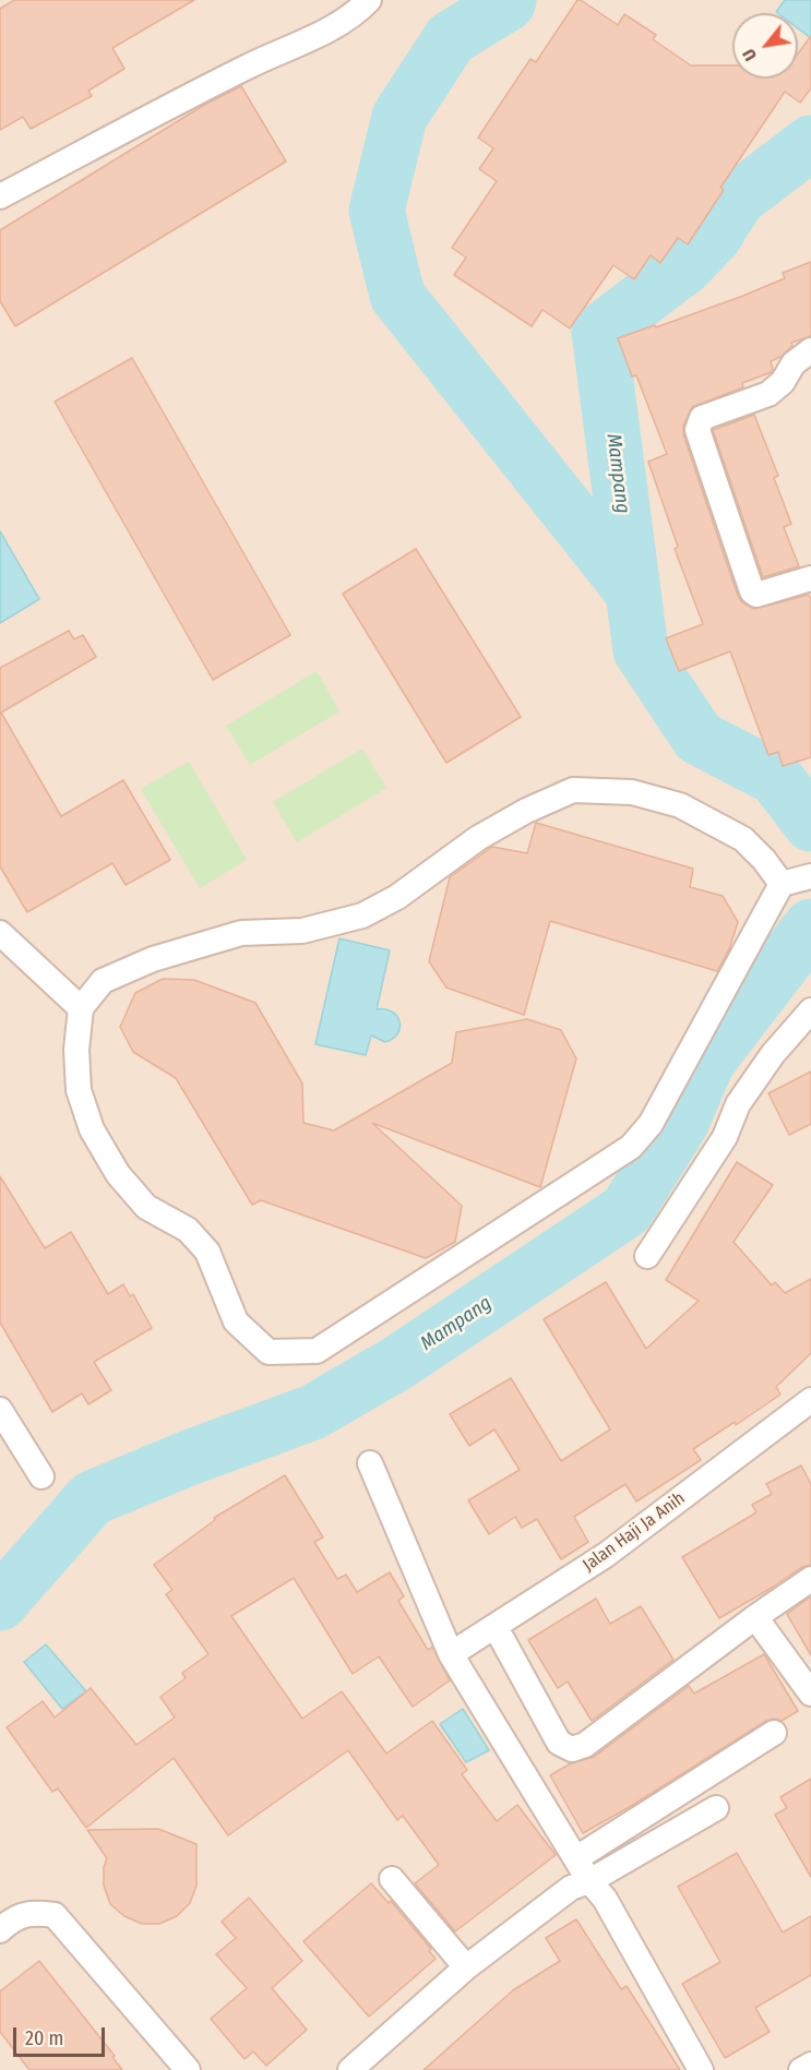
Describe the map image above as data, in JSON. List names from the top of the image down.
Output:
{
  "streets": {
    "street": ["Jalan Haji Ja Anih"]
  },
  "water": ["Mampang"],
  "scale_bar": "20 m",
  "north": "bottom left"
}
